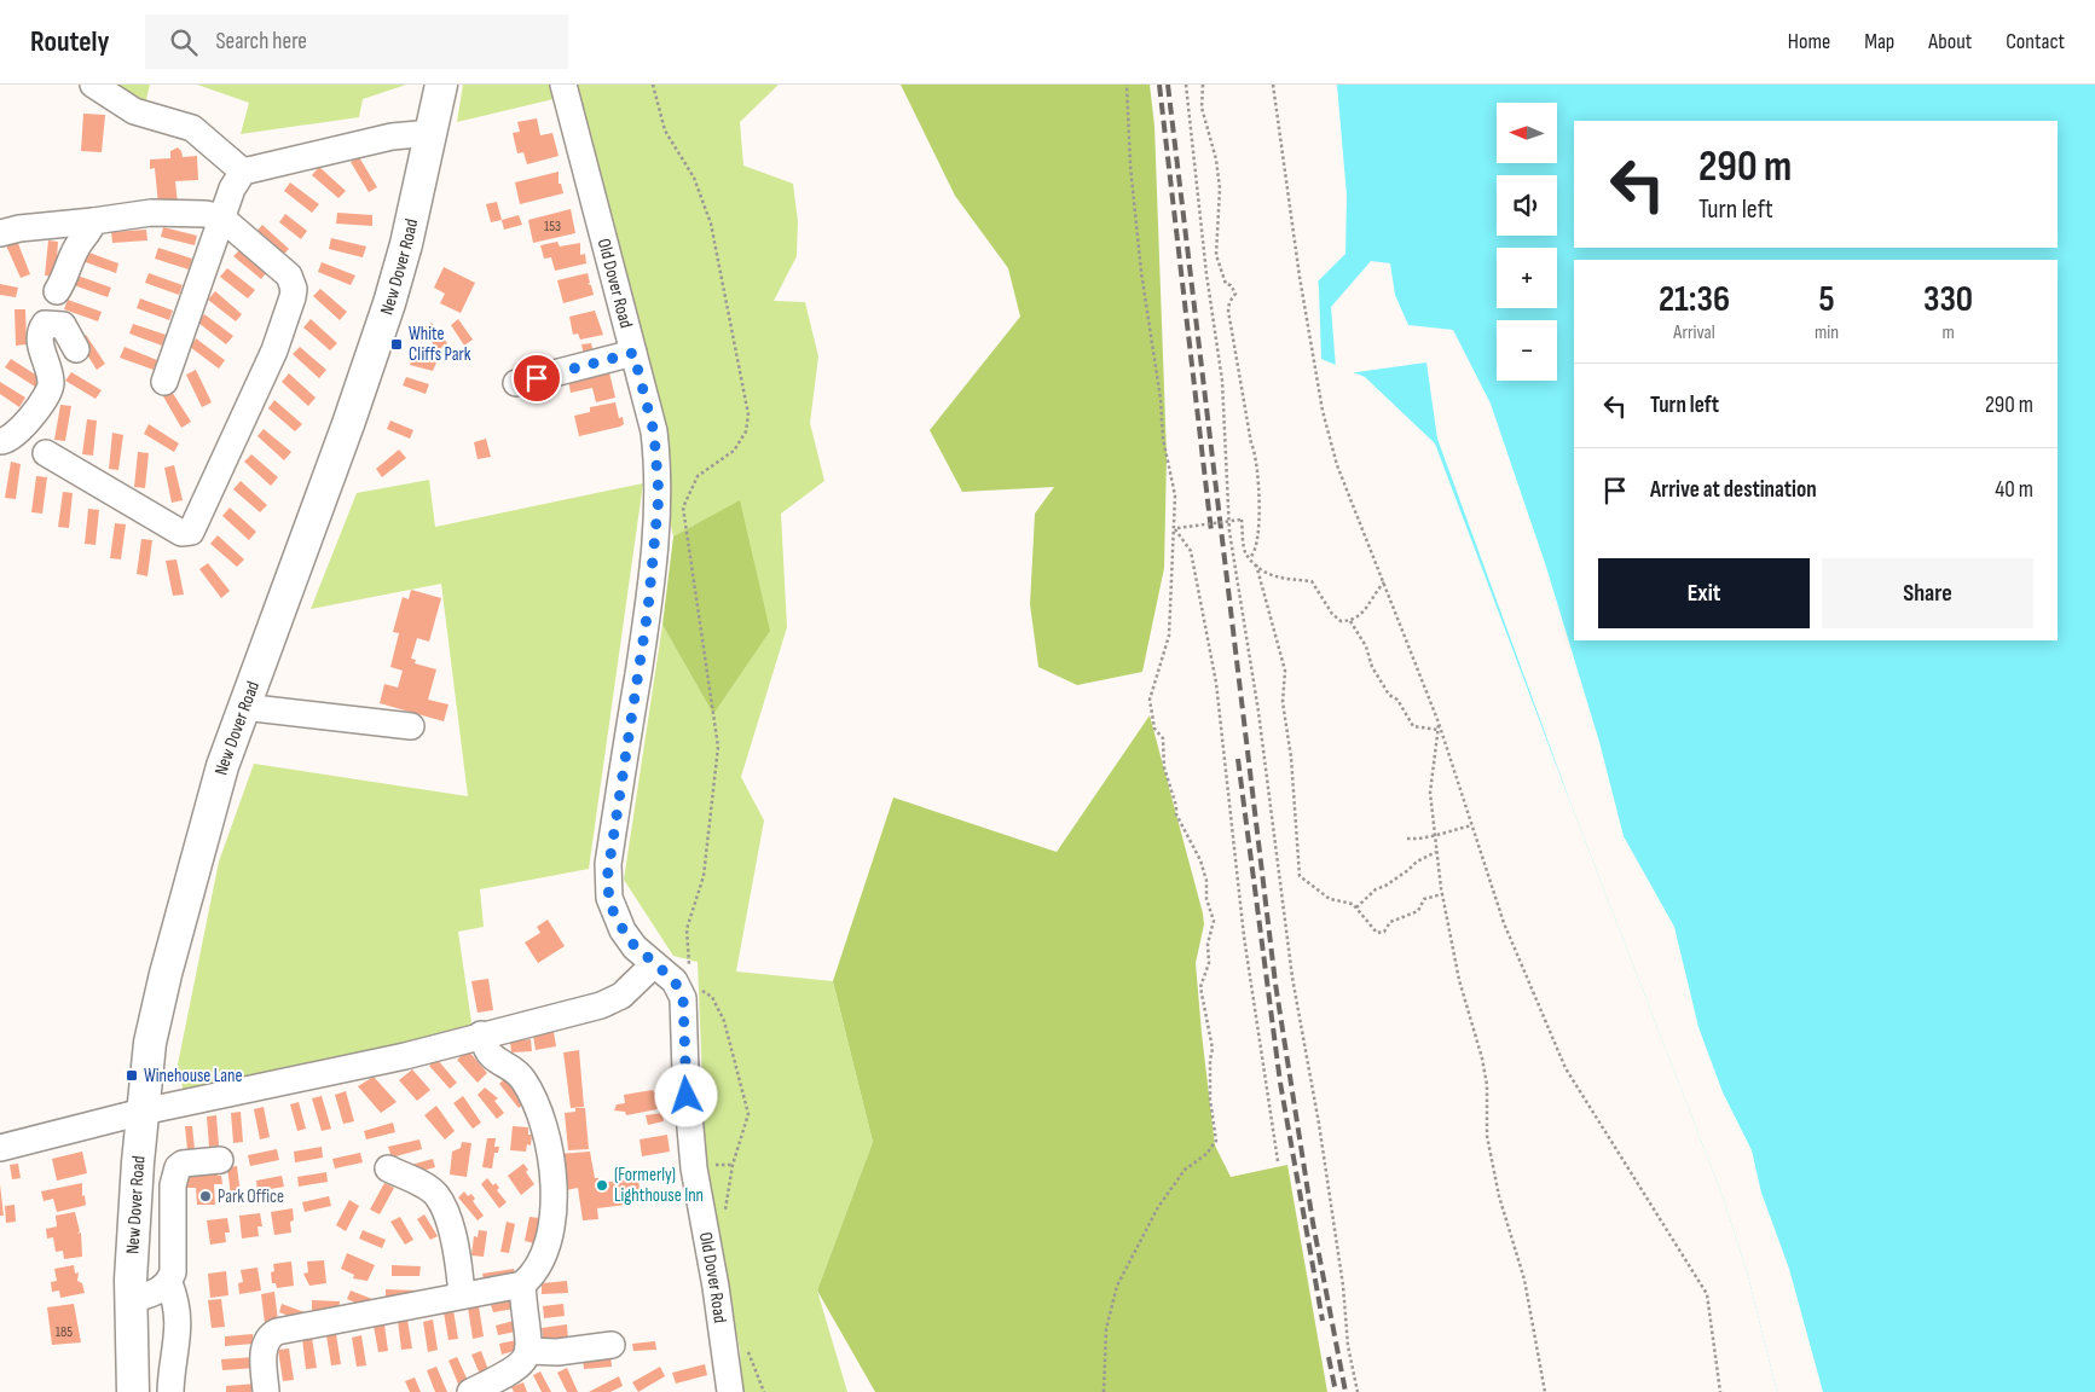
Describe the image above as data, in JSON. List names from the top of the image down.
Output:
{
  "streets": {
    "main road": ["New Dover Road"],
    "street": ["Old Dover Road"]
  },
  "places": {
    "transit": ["White Cliffs Park", "Winehouse Lane"],
    "other": ["(Formerly) Lighthouse Inn", "Park Office"]
  },
  "house_numbers": ["153", "185"],
  "north": "left",
  "page": {
    "header": "Routely",
    "search": "Search here",
    "nav": [
      "Home",
      "Map",
      "About",
      "Contact"
    ],
    "map_buttons": ["+", "−"],
    "turn": ["290 m", "Turn left"],
    "eta": [
      "21:36",
      "Arrival",
      "5",
      "min",
      "330",
      "m"
    ],
    "list": [
      {
        "name": "Turn left",
        "value": "290 m"
      },
      {
        "name": "Arrive at destination",
        "value": "40 m"
      }
    ],
    "buttons": ["Exit", "Share"]
  }
}
